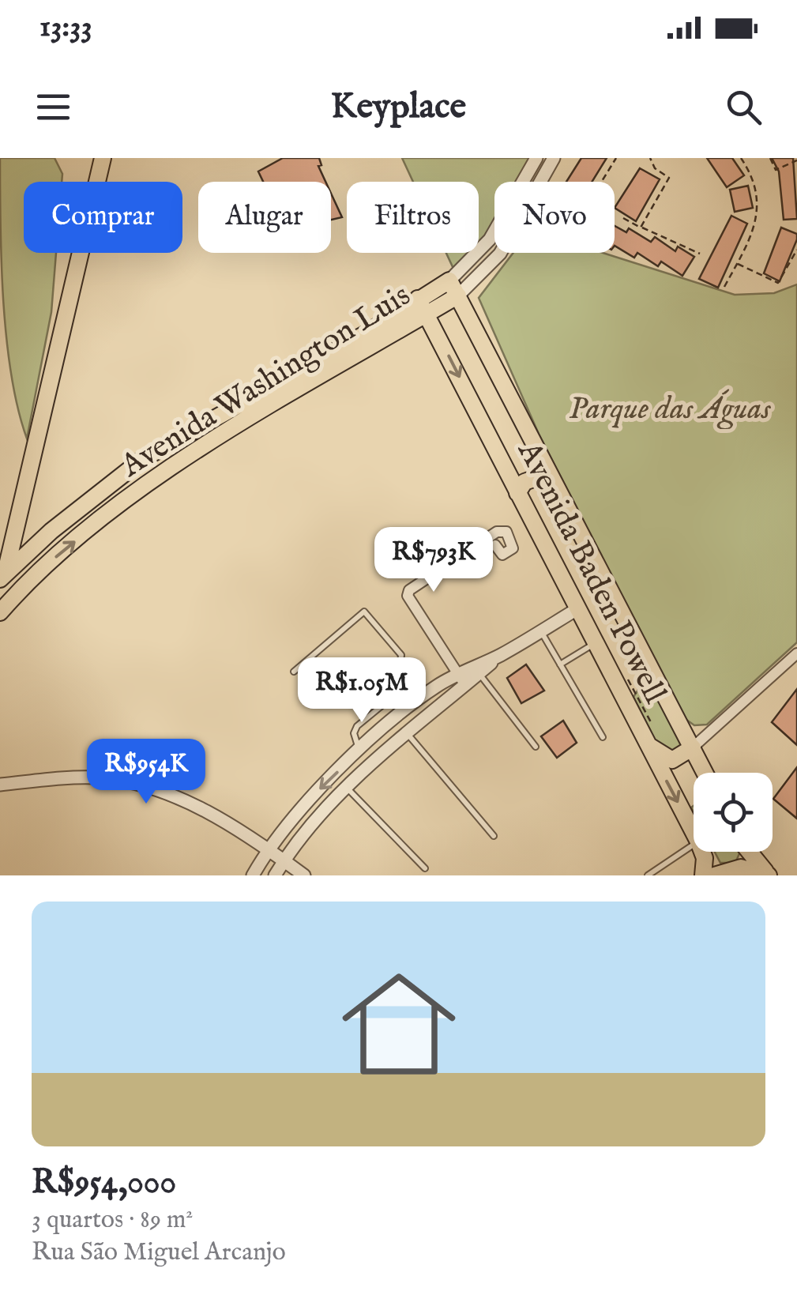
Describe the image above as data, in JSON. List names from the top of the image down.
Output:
{
  "streets": {
    "main road": ["Avenida Washington Luis", "Avenida Baden Powell"]
  },
  "crossings": [
    ["Avenida Washington Luis", "Avenida Baden Powell"]
  ],
  "parks": ["Parque das Águas"],
  "page": {
    "status": "13:33",
    "header": "Keyplace",
    "chip": [
      "Comprar",
      "Alugar",
      "Filtros",
      "Novo"
    ],
    "price": ["R$793K", "R$1.05M", "R$954K"],
    "list": [
      {
        "name": "R$954,000",
        "note": "3 quartos · 89 m² · Rua São Miguel Arcanjo"
      }
    ]
  }
}
